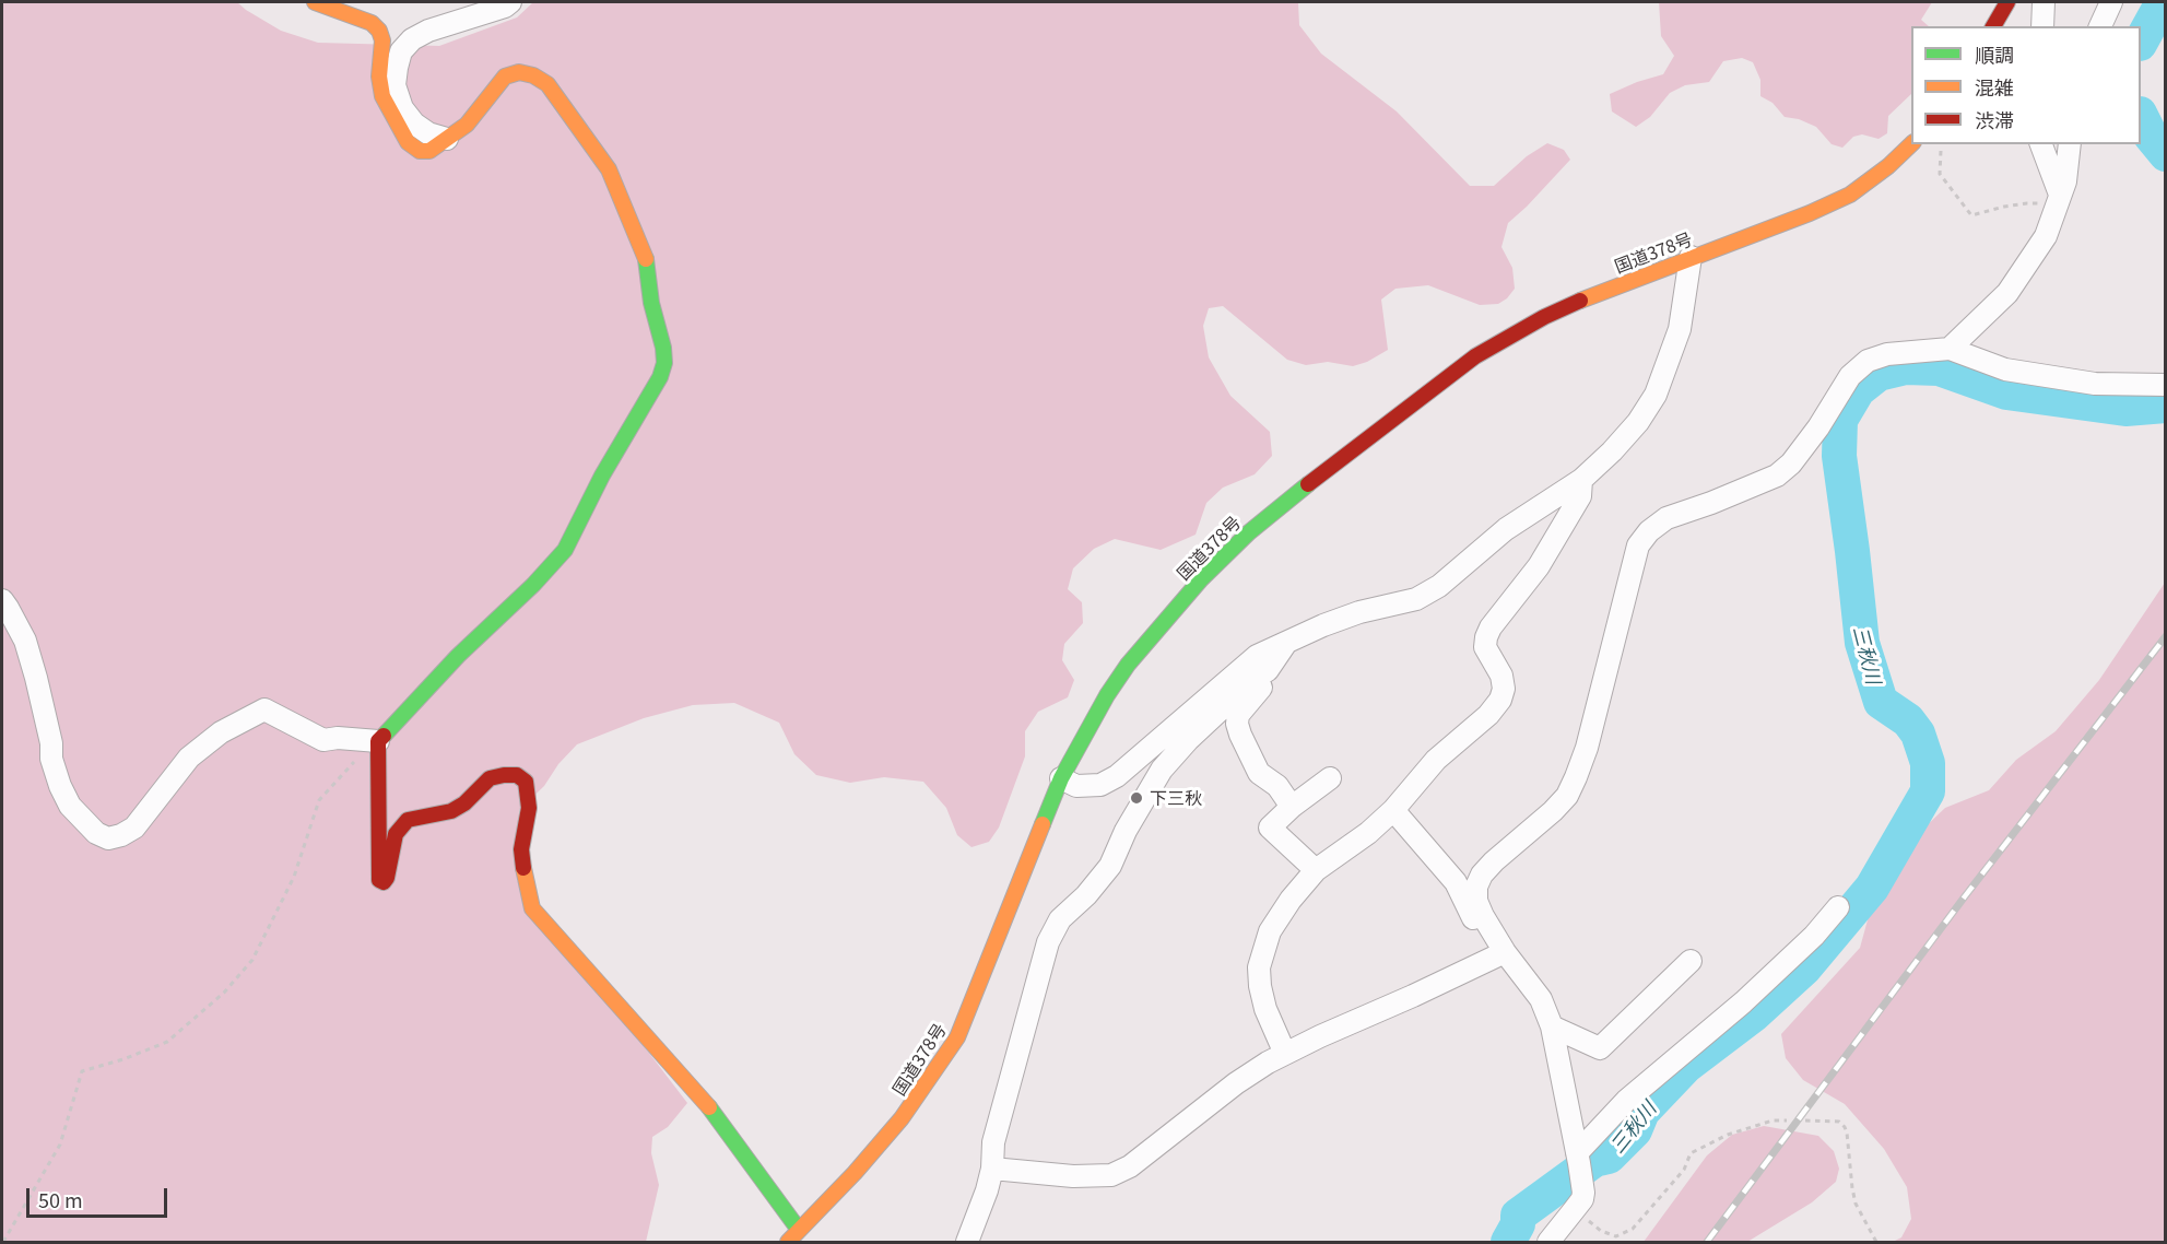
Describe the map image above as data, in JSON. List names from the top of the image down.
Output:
{
  "streets": {
    "main road": ["国道378号"]
  },
  "water": ["三秋川"],
  "places": ["下三秋"],
  "legend": ["順調", "混雑", "渋滞"],
  "scale_bar": "50 m"
}
